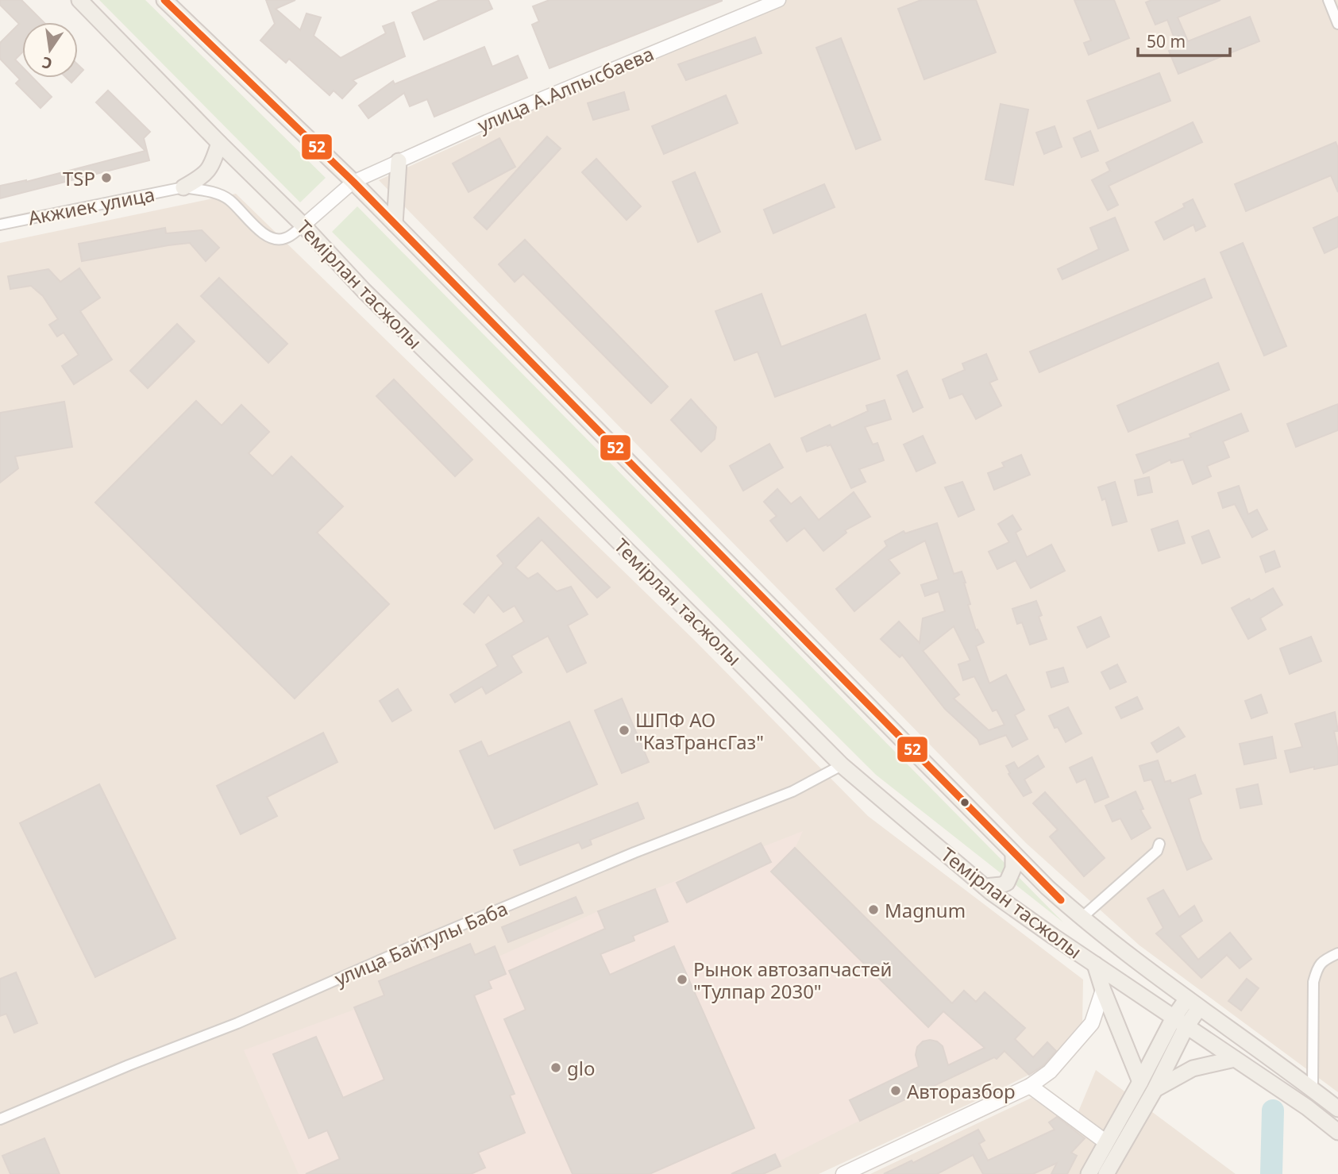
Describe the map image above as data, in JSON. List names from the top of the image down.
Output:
{
  "streets": {
    "main road": ["Темірлан тасжолы"],
    "street": ["улица А.Алпысбаева", "Акжиек улица", "улица Байтулы Баба"]
  },
  "crossings": [
    ["улица А.Алпысбаева", "Темірлан тасжолы"],
    ["Темірлан тасжолы", "улица Байтулы Баба"]
  ],
  "places": [
    "TSP",
    "ШПФ АО \"КазТрансГаз\"",
    "Magnum",
    "Рынок автозапчастей \"Тулпар 2030\"",
    "glo",
    "Авторазбор"
  ],
  "lines": ["transit line 52"],
  "scale_bar": "50 m",
  "north": "bottom"
}
